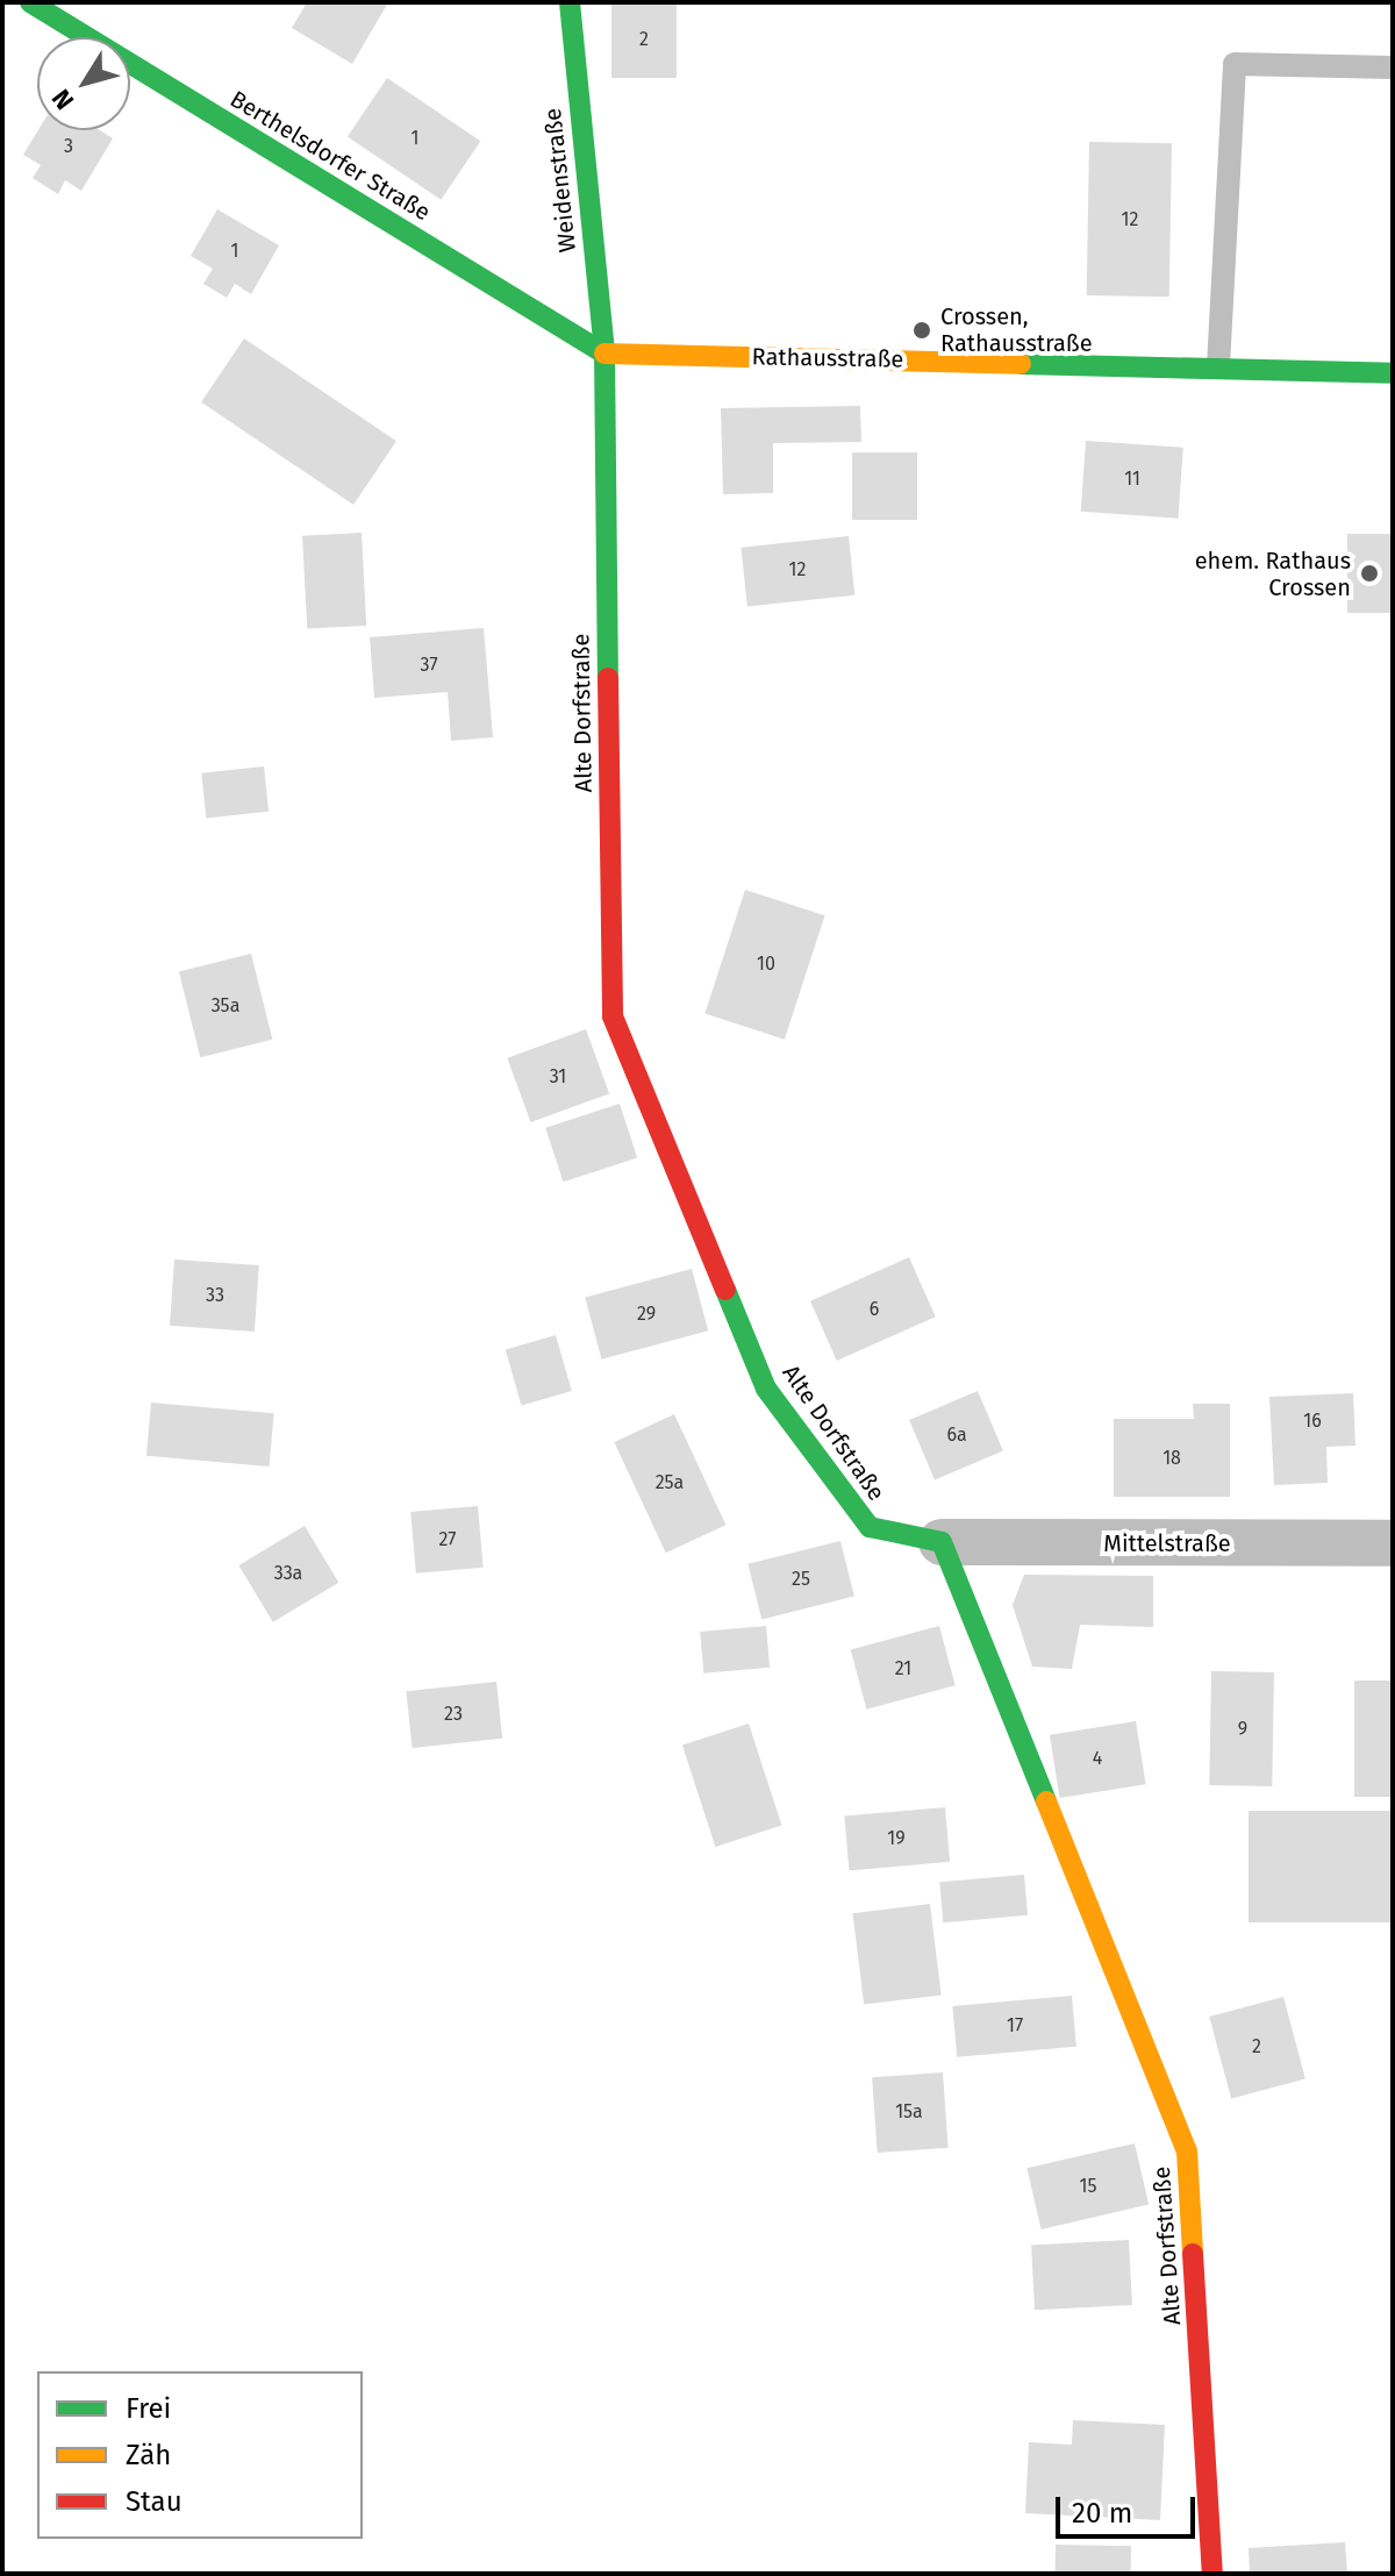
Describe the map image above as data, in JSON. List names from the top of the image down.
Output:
{
  "streets": {
    "street": [
      "Berthelsdorfer Straße",
      "Weidenstraße",
      "Rathausstraße",
      "Alte Dorfstraße",
      "Mittelstraße"
    ]
  },
  "crossings": [
    ["Berthelsdorfer Straße", "Weidenstraße"],
    ["Berthelsdorfer Straße", "Rathausstraße"],
    ["Berthelsdorfer Straße", "Alte Dorfstraße"],
    ["Weidenstraße", "Rathausstraße"],
    ["Weidenstraße", "Alte Dorfstraße"],
    ["Rathausstraße", "Alte Dorfstraße"],
    ["Alte Dorfstraße", "Mittelstraße"]
  ],
  "places": ["Crossen, Rathausstraße", "ehem. Rathaus Crossen"],
  "house_numbers": [
    "2",
    "1",
    "3",
    "12",
    "1",
    "11",
    "12",
    "37",
    "10",
    "35a",
    "31",
    "33",
    "6",
    "29",
    "16",
    "6a",
    "18",
    "25a",
    "27",
    "33a",
    "25",
    "21",
    "23",
    "9",
    "4",
    "19",
    "17",
    "2",
    "15a",
    "15"
  ],
  "legend": ["Frei", "Zäh", "Stau"],
  "scale_bar": "20 m",
  "north": "bottom left"
}
